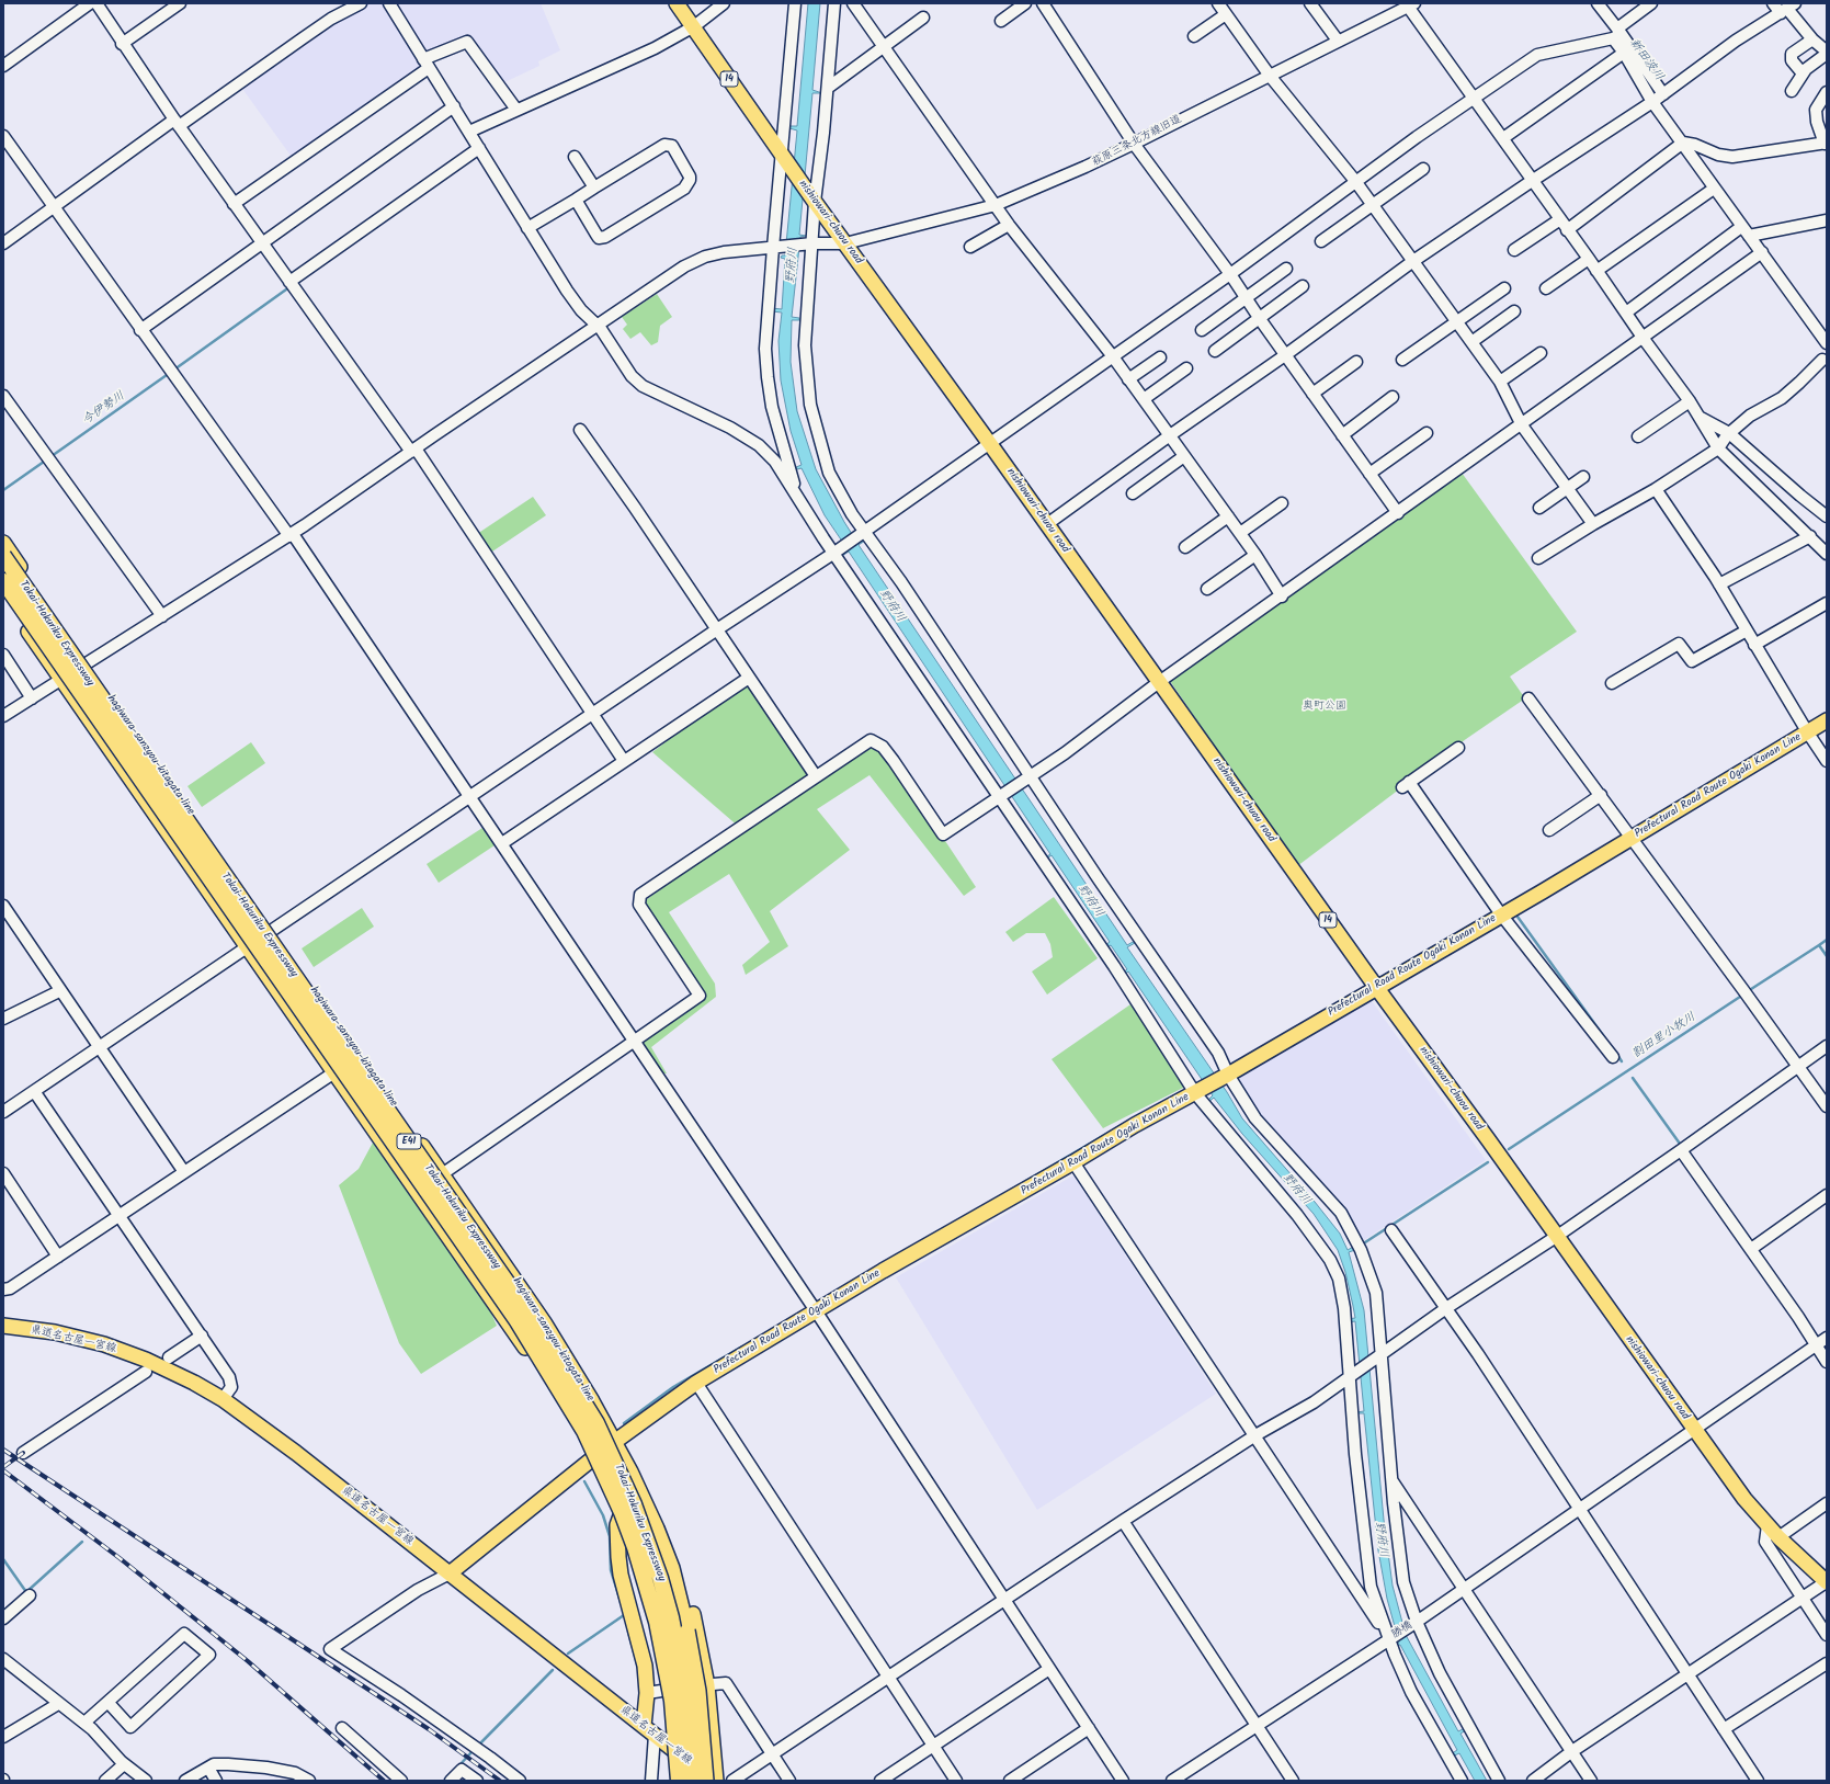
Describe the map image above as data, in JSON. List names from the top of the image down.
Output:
{
  "streets": {
    "highway": ["Tokai-Hokuriku Expressway", "E41"],
    "main road": [
      "14",
      "nishiowari-chuou road",
      "hagiwara-sanzyou-kitagata line",
      "Prefectural Road Route Ogaki Konan Line",
      "県道名古屋一宮線"
    ],
    "street": ["萩原三条北方線旧道", "勝橋"]
  },
  "crossings": [
    ["萩原三条北方線旧道", "nishiowari-chuou road"],
    ["萩原三条北方線旧道", "hagiwara-sanzyou-kitagata line"],
    ["nishiowari-chuou road", "Prefectural Road Route Ogaki Konan Line"],
    ["nishiowari-chuou road", "勝橋"],
    ["hagiwara-sanzyou-kitagata line", "Prefectural Road Route Ogaki Konan Line"],
    ["Prefectural Road Route Ogaki Konan Line", "県道名古屋一宮線"]
  ],
  "water": [
    "新田波川",
    "野府川",
    "今伊勢川",
    "割田里小牧川"
  ],
  "parks": ["奥町公園"]
}
